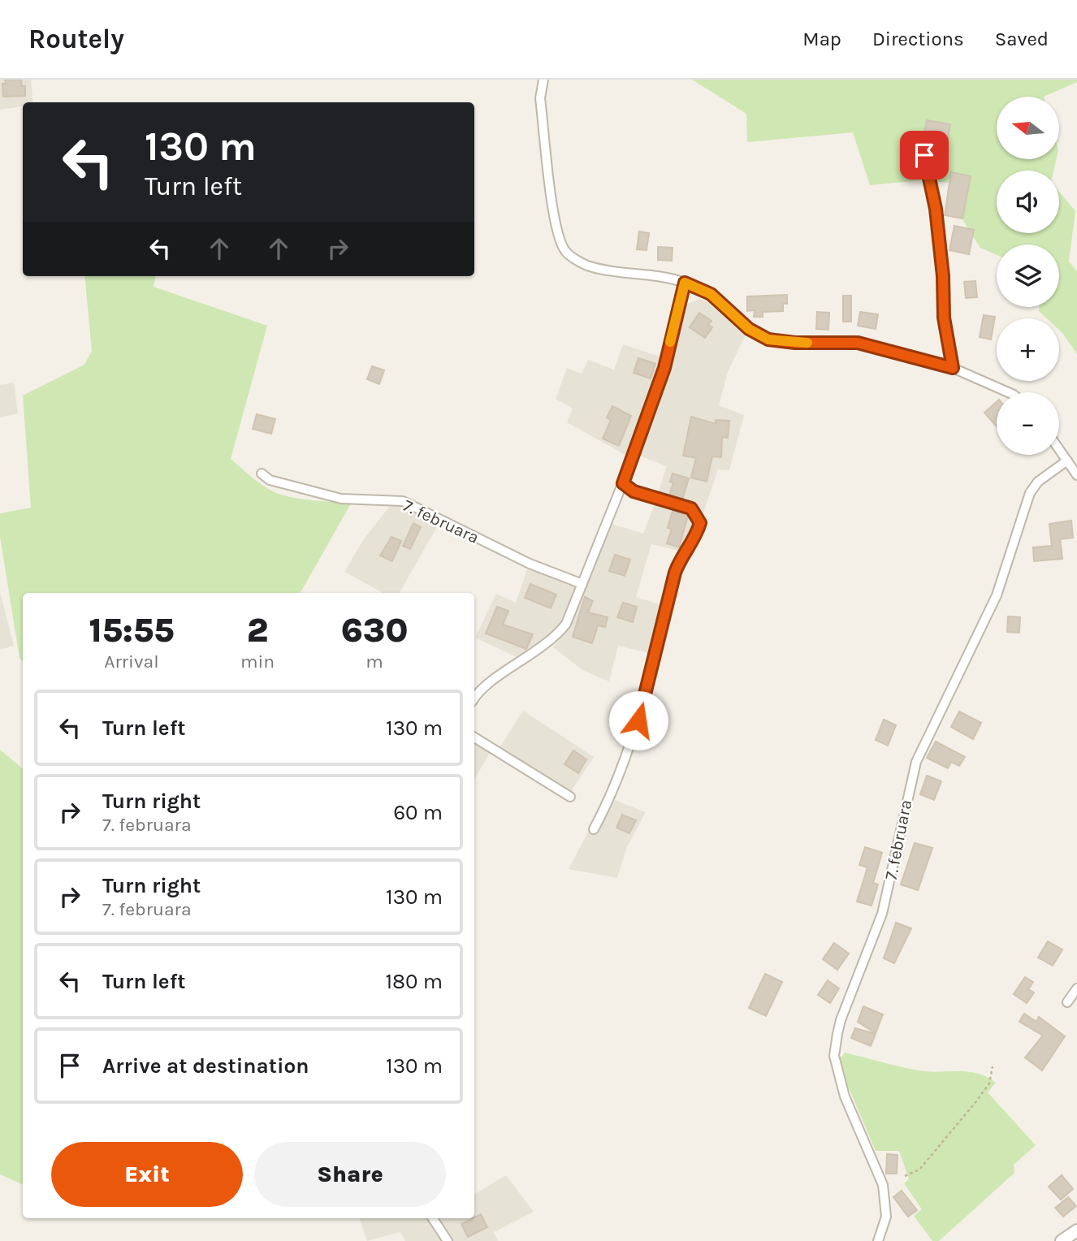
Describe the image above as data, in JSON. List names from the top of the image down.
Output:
{
  "streets": {
    "street": ["7. februara"]
  },
  "north": "left",
  "page": {
    "header": "Routely",
    "nav": ["Map", "Directions", "Saved"],
    "map_buttons": ["+", "−"],
    "turn": ["130 m", "Turn left"],
    "eta": [
      "15:55",
      "Arrival",
      "2",
      "min",
      "630",
      "m"
    ],
    "list": [
      {
        "name": "Turn left",
        "value": "130 m"
      },
      {
        "name": "Turn right",
        "note": "7. februara",
        "value": "60 m"
      },
      {
        "name": "Turn right",
        "note": "7. februara",
        "value": "130 m"
      },
      {
        "name": "Turn left",
        "value": "180 m"
      },
      {
        "name": "Arrive at destination",
        "value": "130 m"
      }
    ],
    "buttons": ["Exit", "Share"]
  }
}
